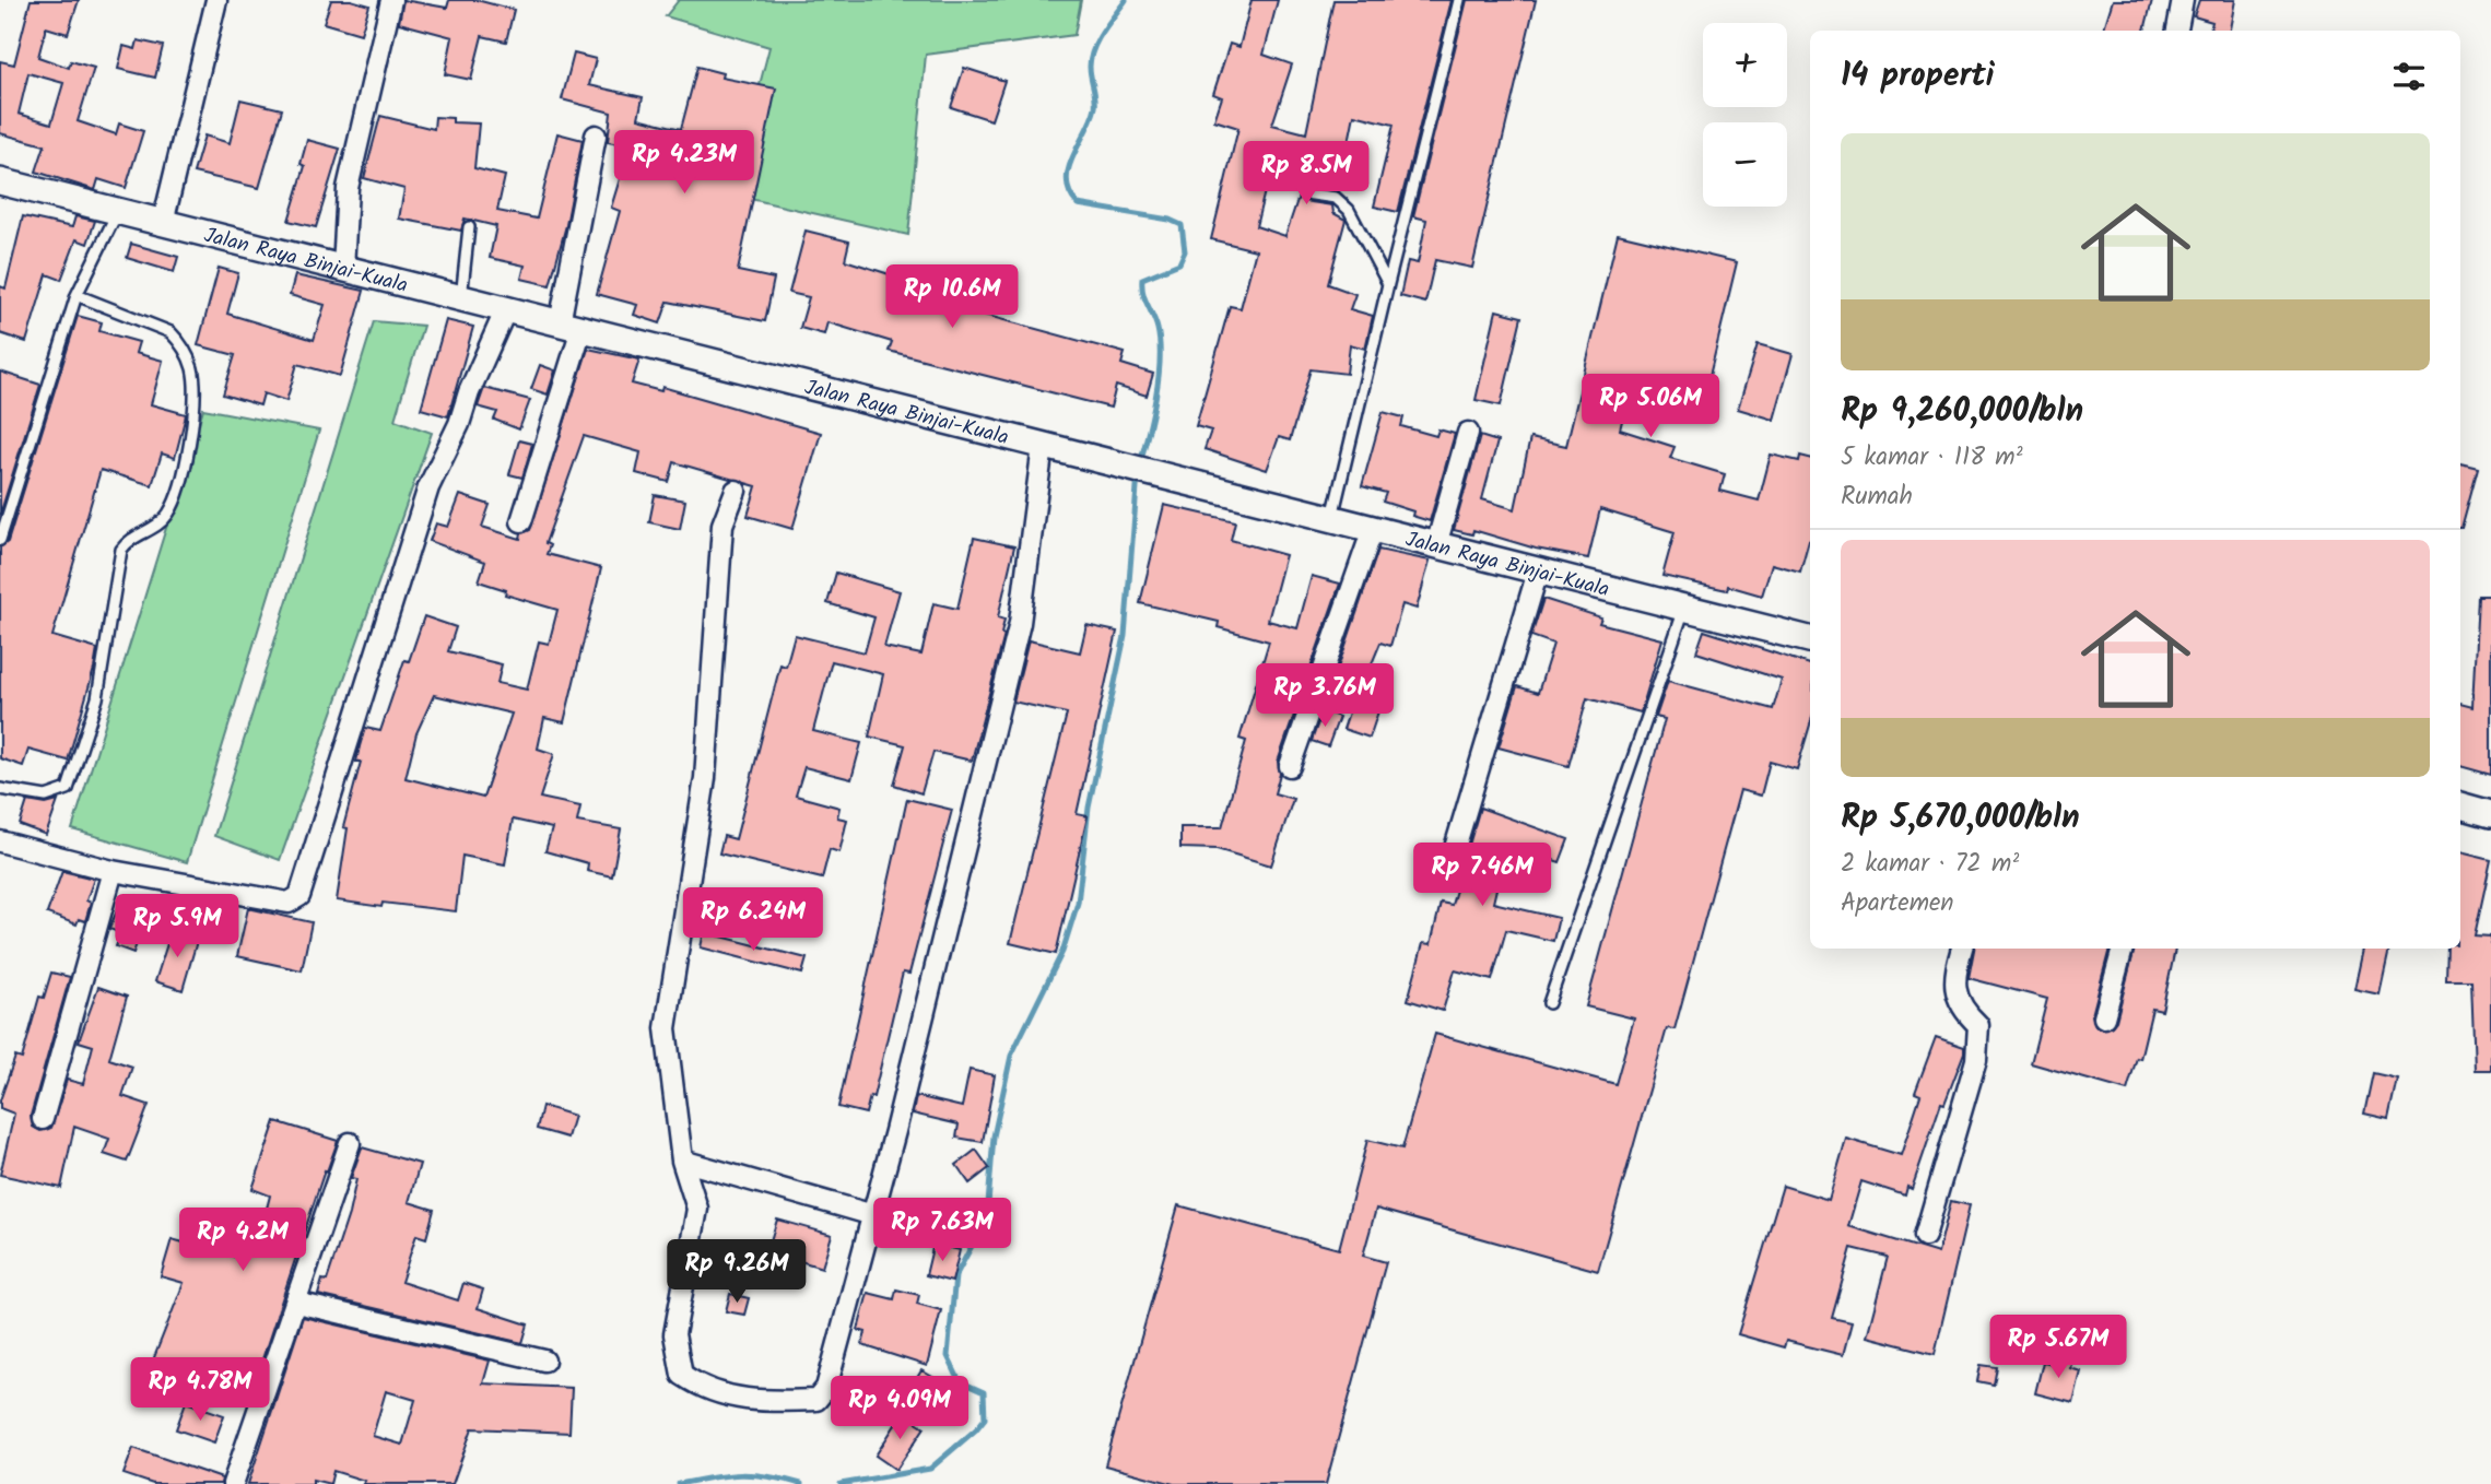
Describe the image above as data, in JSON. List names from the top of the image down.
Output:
{
  "streets": {
    "main road": ["Jalan Raya Binjai-Kuala"]
  },
  "page": {
    "map_buttons": ["+", "−"],
    "heading": "14 properti",
    "list": [
      {
        "name": "Rp 9,260,000/bln",
        "note": "5 kamar · 118 m² · Rumah"
      },
      {
        "name": "Rp 5,670,000/bln",
        "note": "2 kamar · 72 m² · Apartemen"
      }
    ],
    "price": [
      "Rp 4.23M",
      "Rp 8.5M",
      "Rp 10.6M",
      "Rp 5.06M",
      "Rp 3.76M",
      "Rp 7.46M",
      "Rp 6.24M",
      "Rp 5.9M",
      "Rp 7.63M",
      "Rp 4.2M",
      "Rp 9.26M",
      "Rp 5.67M",
      "Rp 4.78M",
      "Rp 4.09M"
    ]
  }
}
